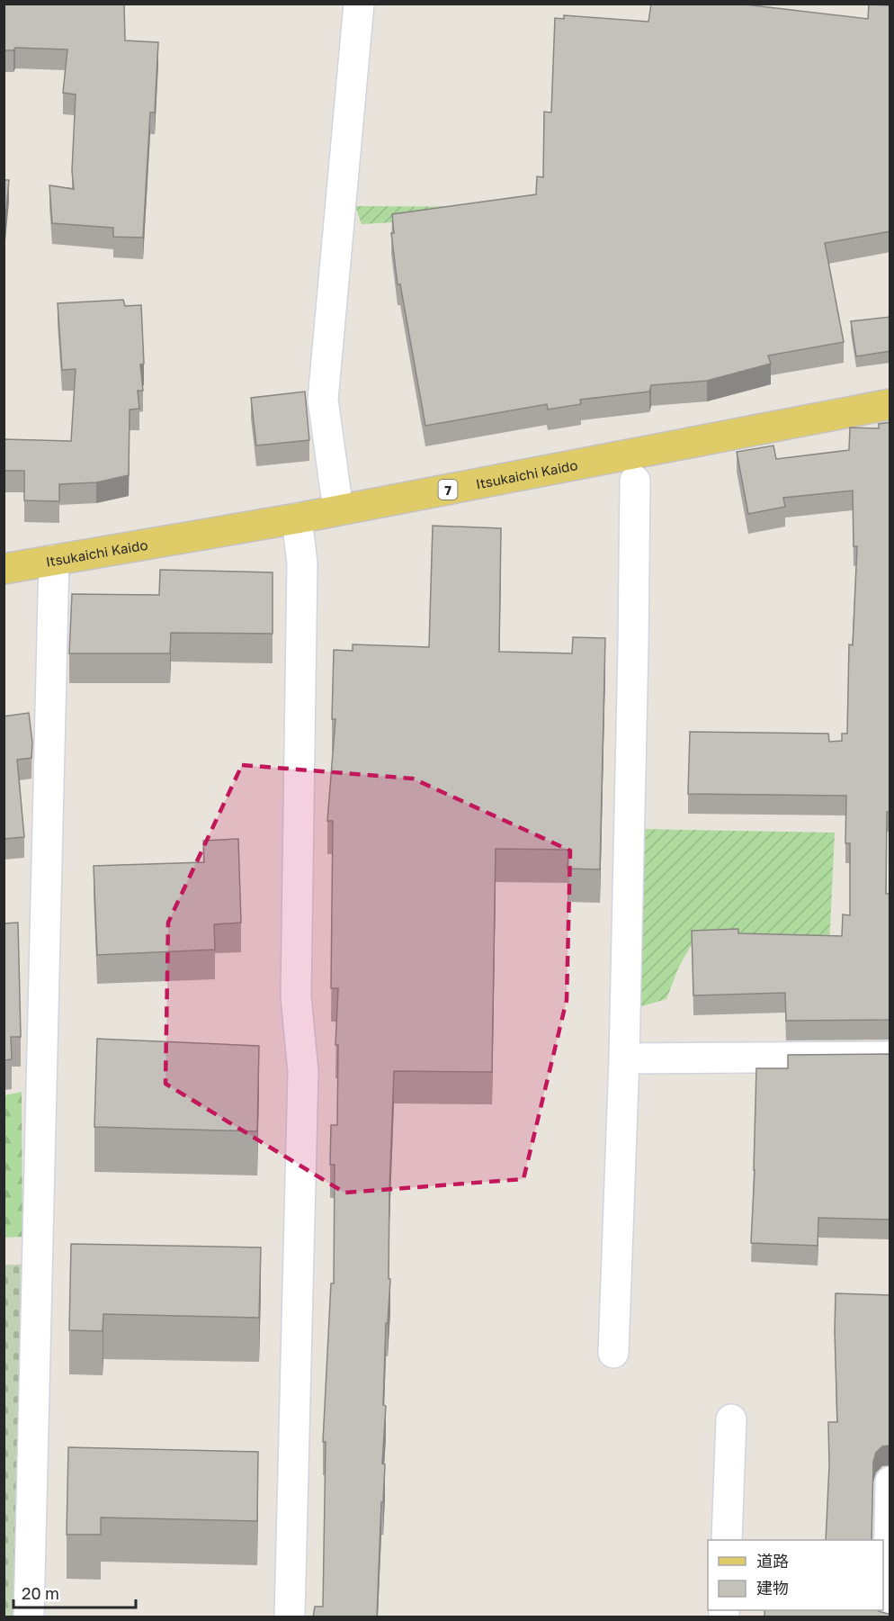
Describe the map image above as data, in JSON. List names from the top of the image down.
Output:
{
  "streets": {
    "main road": ["Itsukaichi Kaido", "7"]
  },
  "legend": ["道路", "建物"],
  "scale_bar": "20 m"
}
